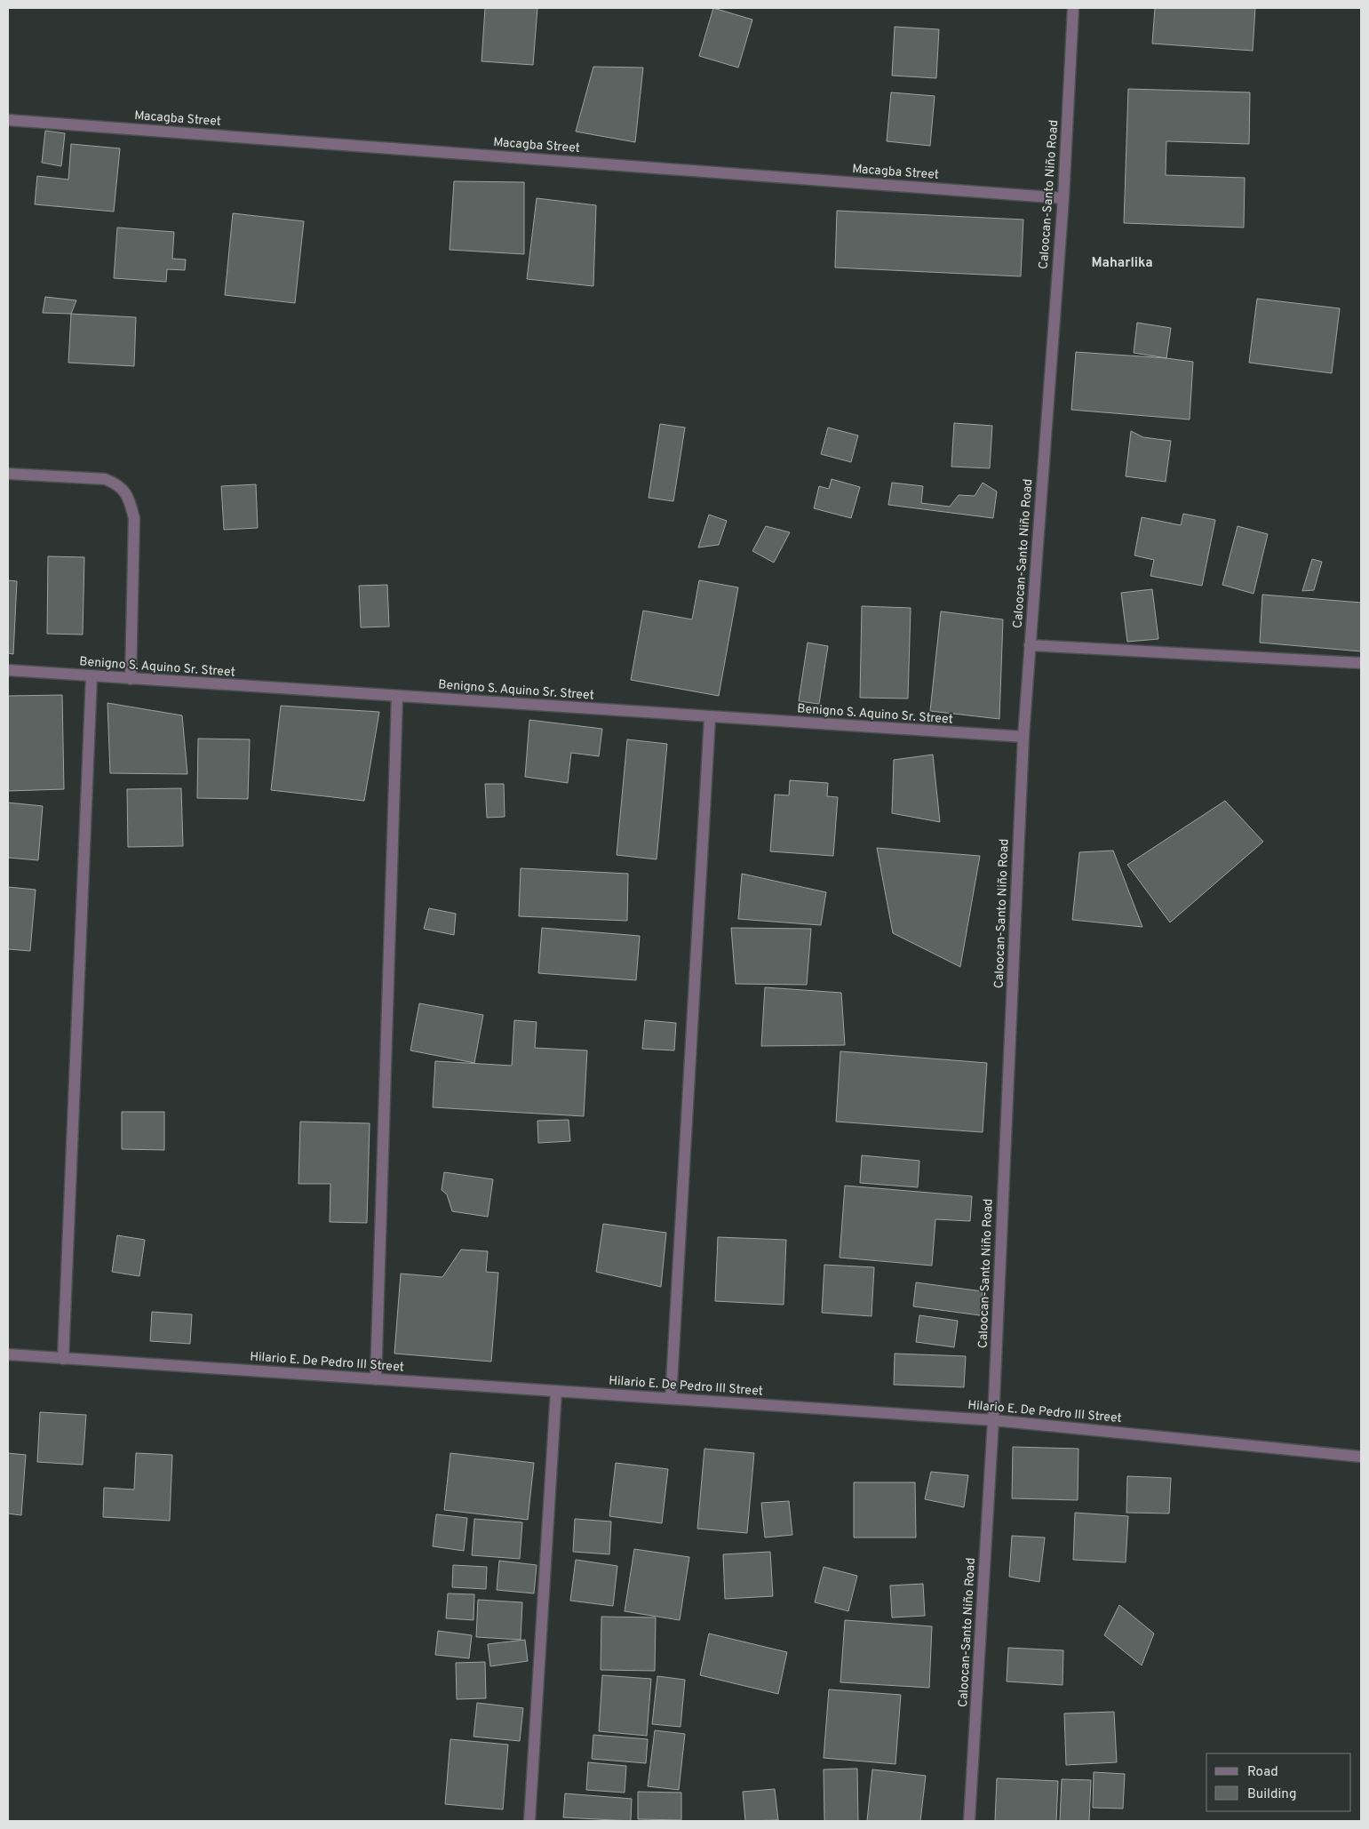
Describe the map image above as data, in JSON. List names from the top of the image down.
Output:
{
  "streets": {
    "street": [
      "Macagba Street",
      "Caloocan-Santo Niño Road",
      "Benigno S. Aquino Sr. Street",
      "Hilario E. De Pedro III Street"
    ]
  },
  "crossings": [
    ["Macagba Street", "Caloocan-Santo Niño Road"],
    ["Caloocan-Santo Niño Road", "Benigno S. Aquino Sr. Street"],
    ["Caloocan-Santo Niño Road", "Hilario E. De Pedro III Street"]
  ],
  "districts": ["Maharlika"],
  "legend": ["Road", "Building"]
}
